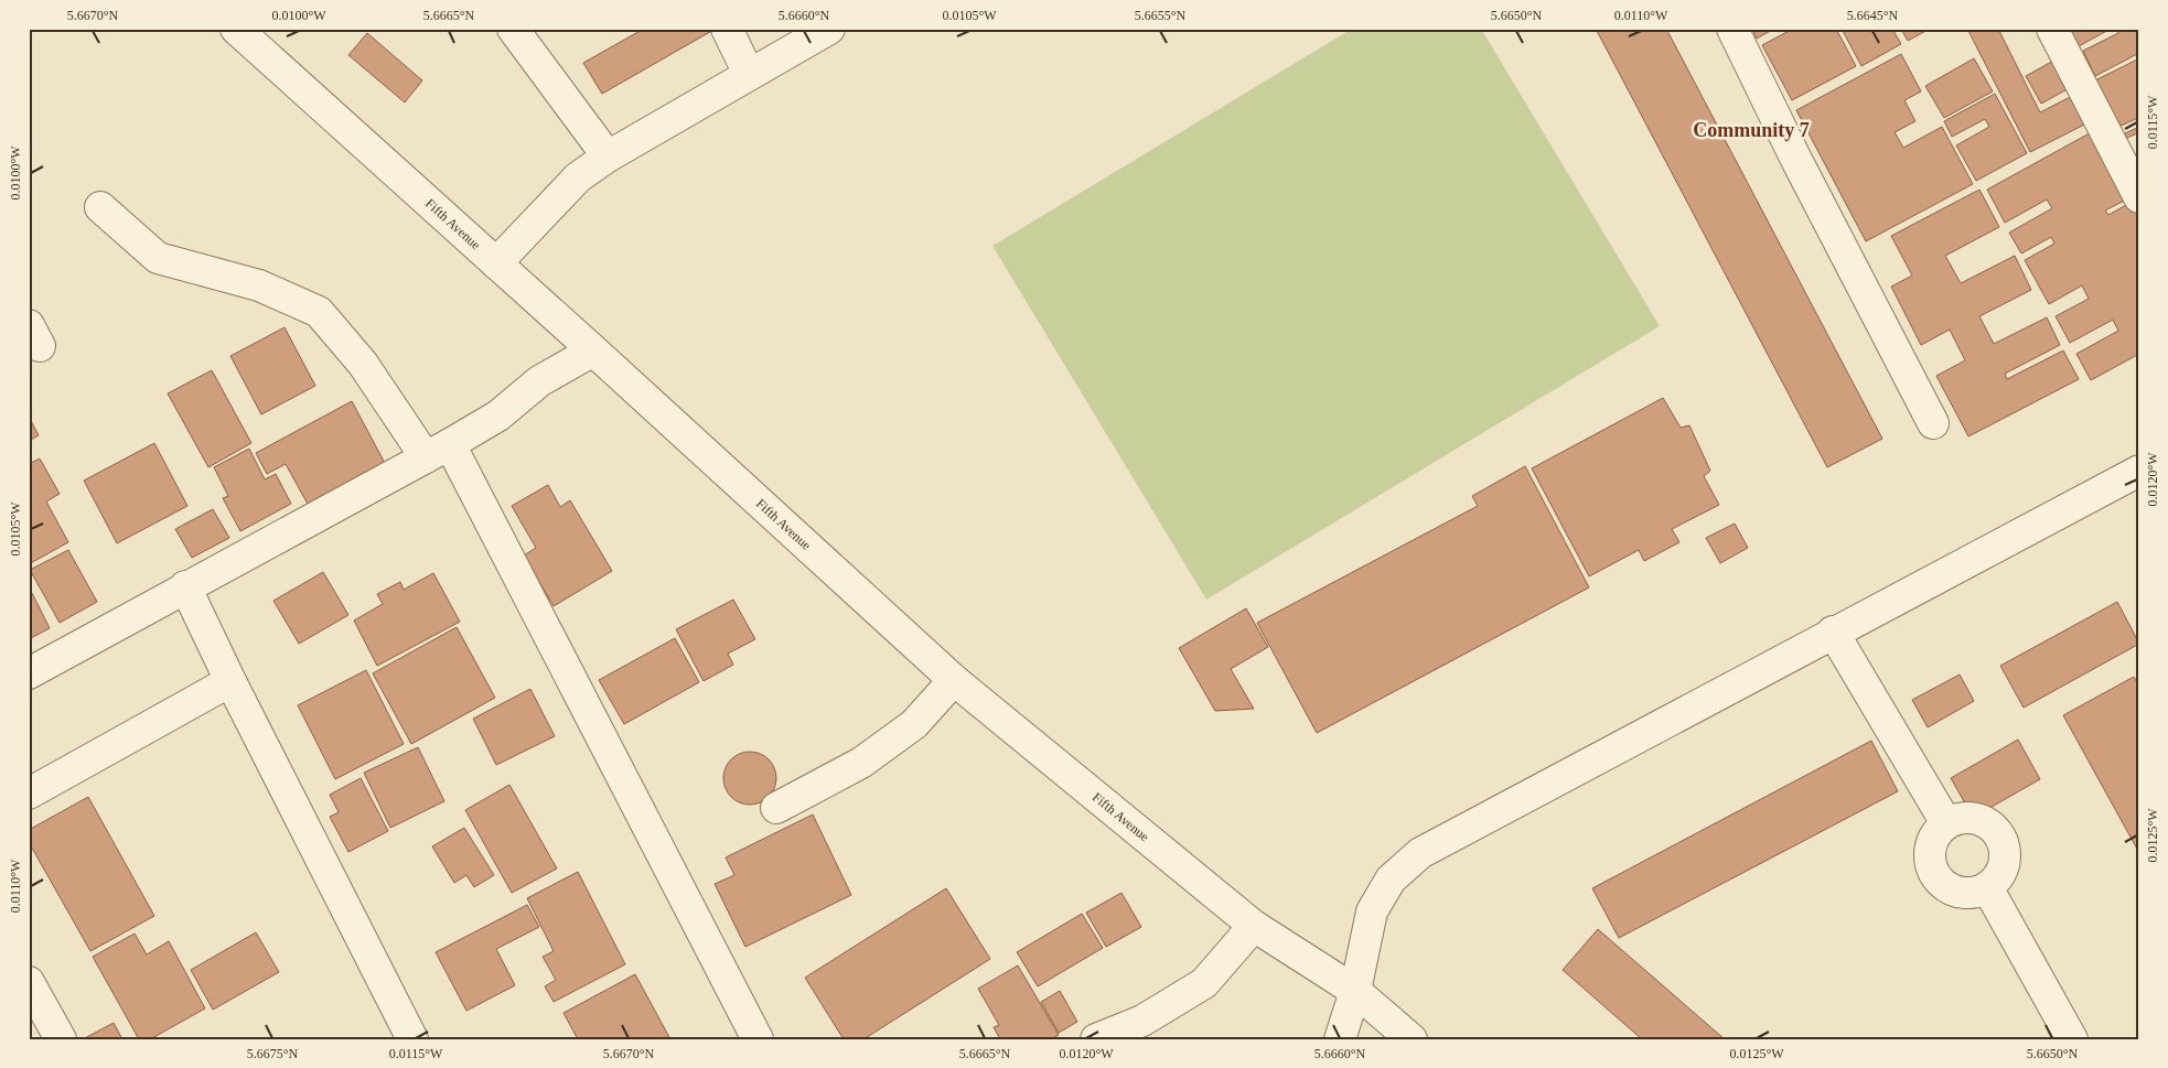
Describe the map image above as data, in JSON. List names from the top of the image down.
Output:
{
  "streets": {
    "street": ["Fifth Avenue"]
  },
  "districts": ["Community 7"],
  "coordinates": [
    "5.6670°N",
    "0.0100°W",
    "5.6665°N",
    "5.6660°N",
    "0.0105°W",
    "5.6655°N",
    "5.6650°N",
    "0.0110°W",
    "5.6645°N",
    "0.0115°W",
    "0.0120°W",
    "0.0125°W",
    "5.6675°N"
  ]
}
